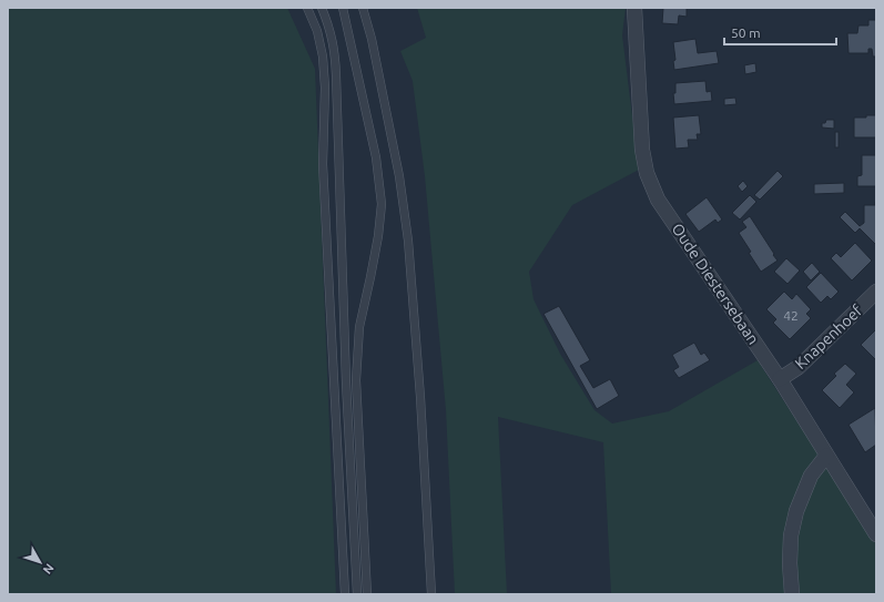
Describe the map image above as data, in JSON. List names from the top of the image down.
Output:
{
  "streets": {
    "street": ["Oude Diestersebaan", "Knapenhoef"]
  },
  "crossings": [
    ["Oude Diestersebaan", "Knapenhoef"]
  ],
  "house_numbers": ["42"],
  "scale_bar": "50 m",
  "north": "bottom right"
}
